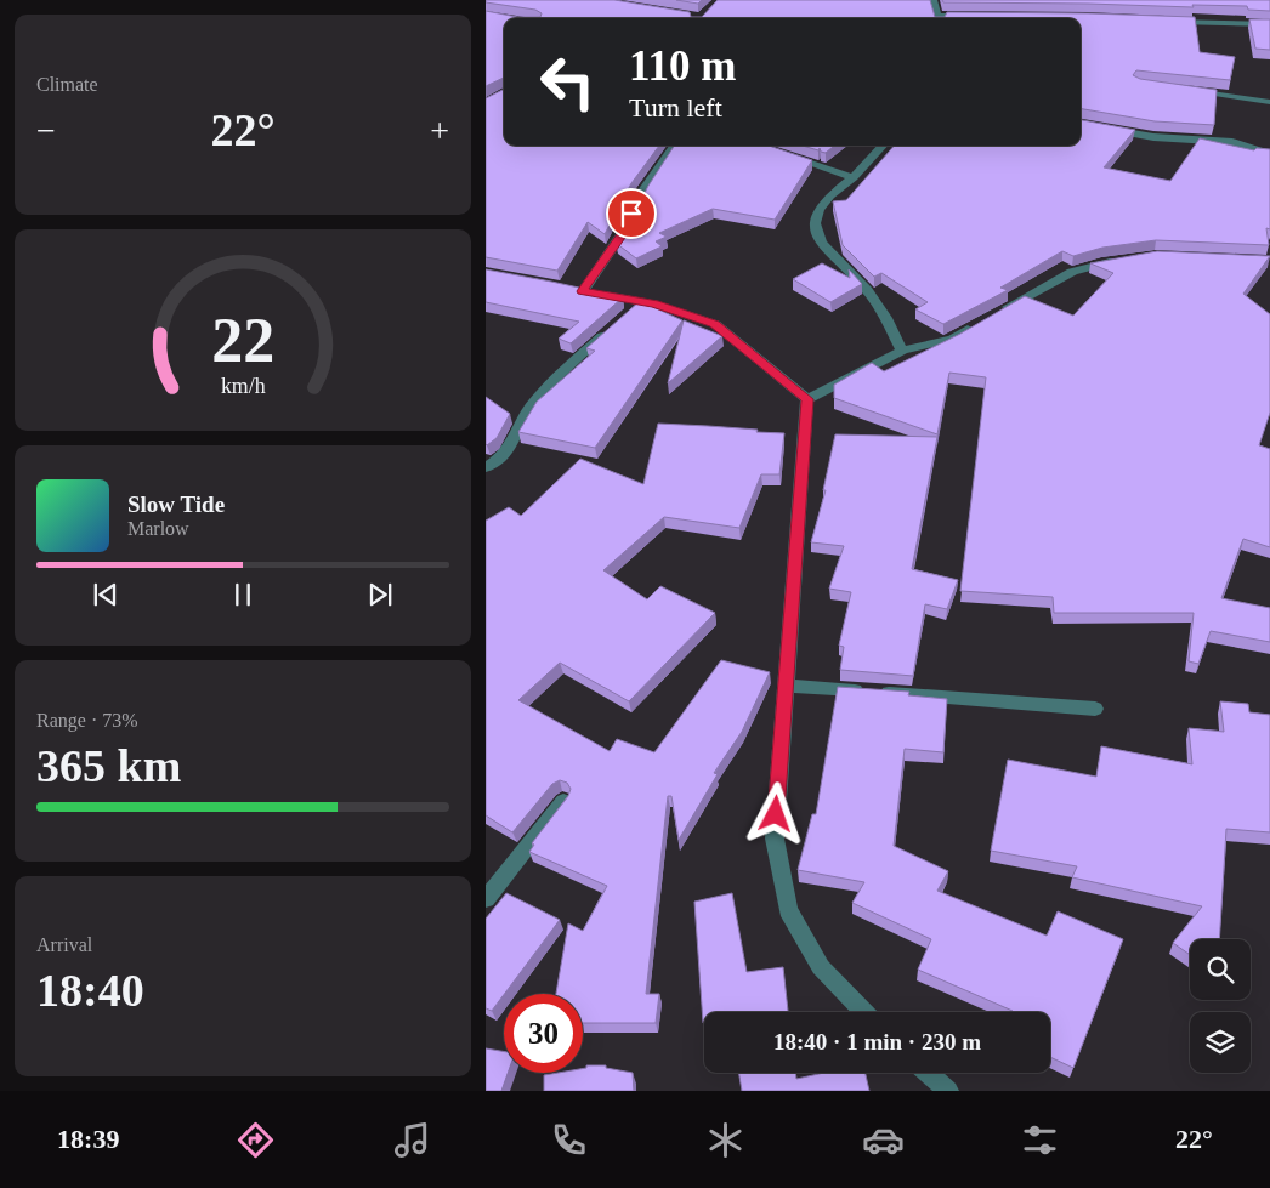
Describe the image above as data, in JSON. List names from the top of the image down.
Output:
{
  "page": {
    "tile": [
      "Climate",
      ["Range · 73%", "365 km"],
      ["Arrival", "18:40"]
    ],
    "turn": ["110 m", "Turn left"],
    "heat": ["−", "22°", "+"],
    "song": ["Slow Tide", "Marlow"],
    "limit": "30",
    "trip": "18:40 · 1 min · 230 m",
    "tabs": ["18:39", "22°"],
    "gauge": ["22", "km/h"]
  }
}
